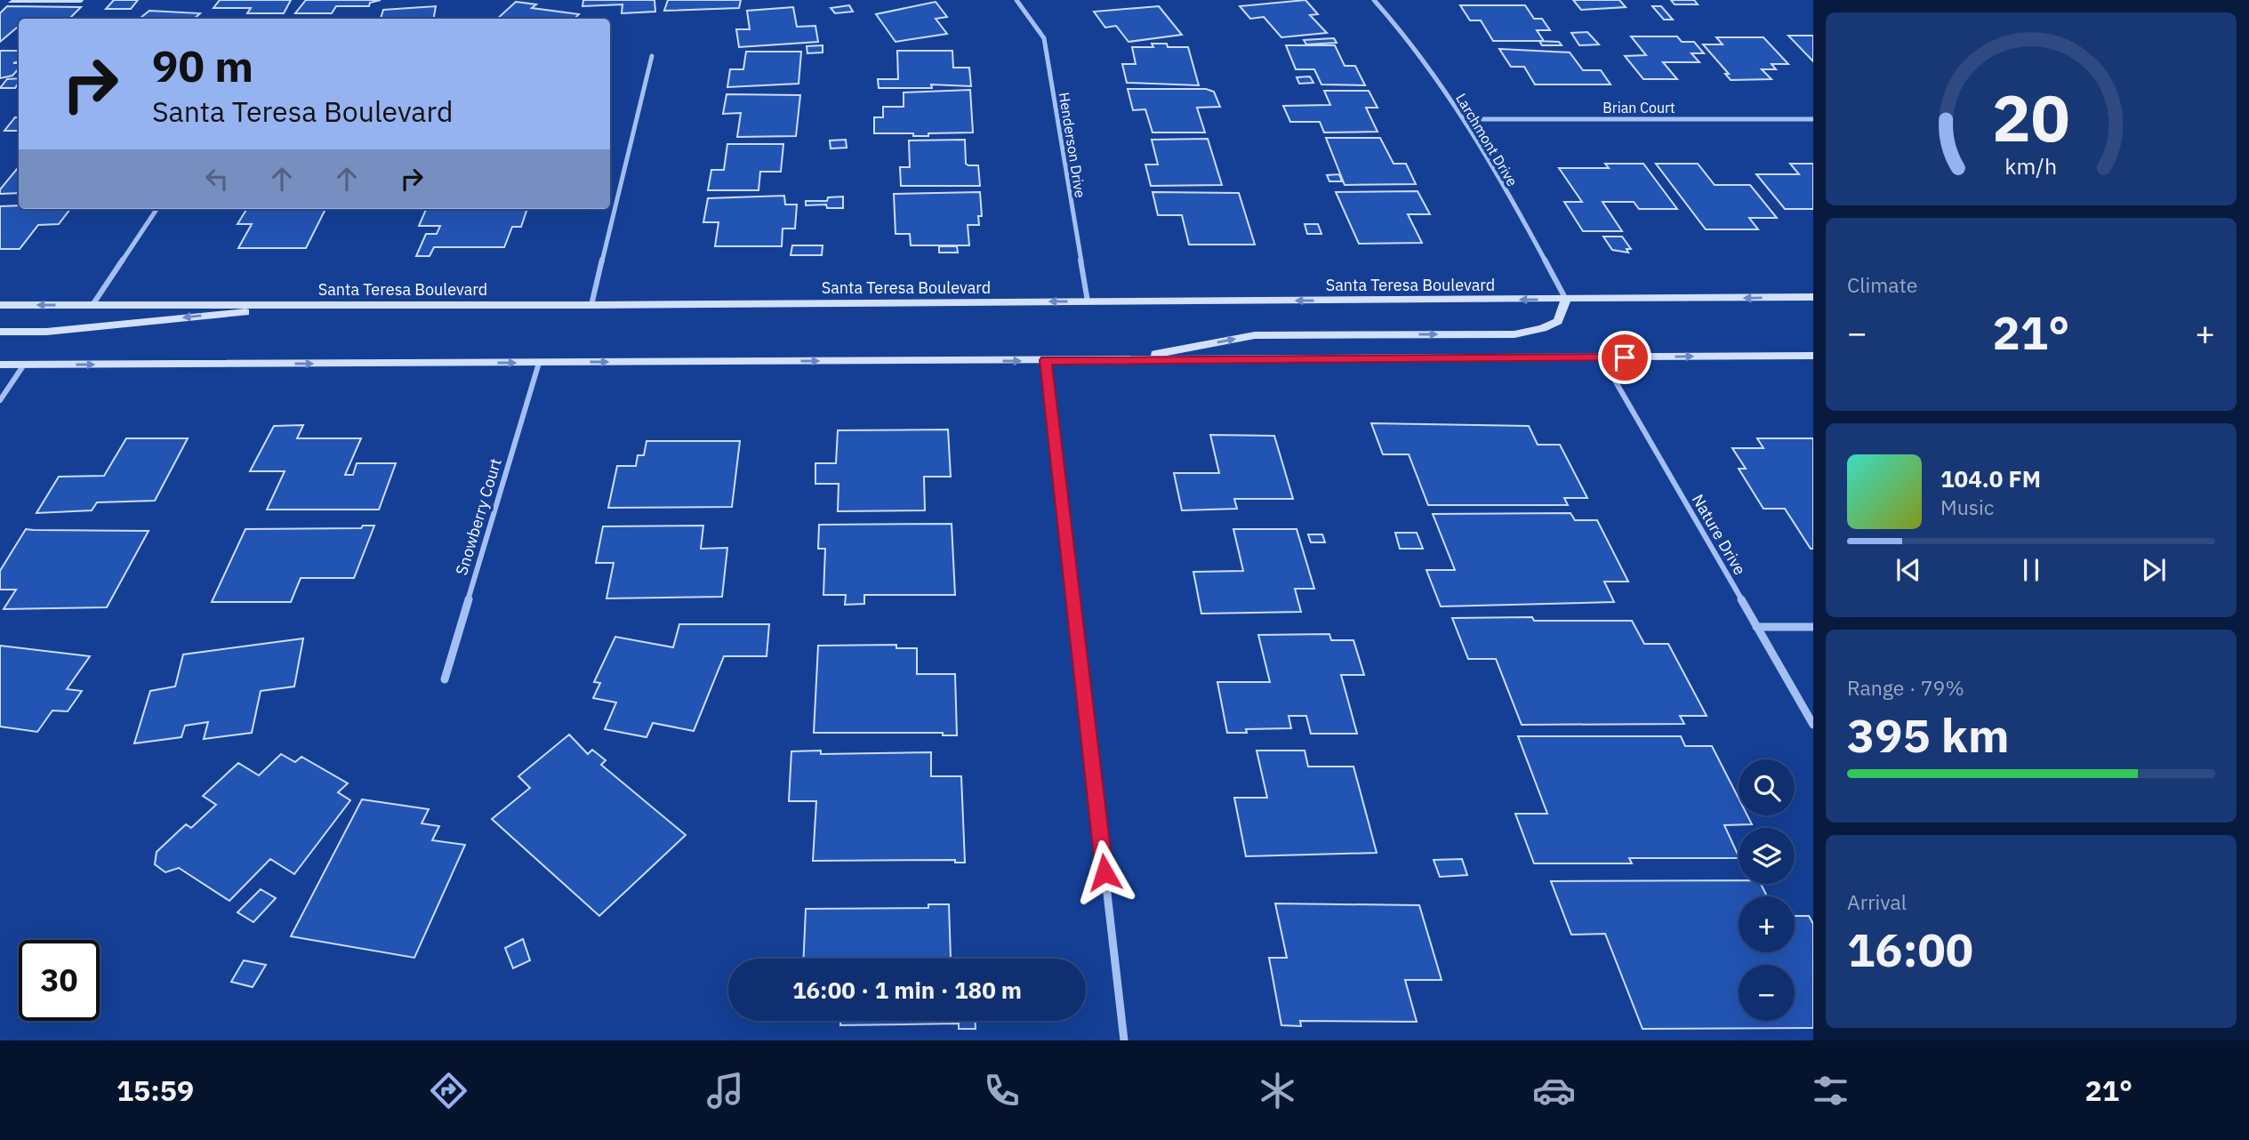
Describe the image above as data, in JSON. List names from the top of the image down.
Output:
{
  "streets": {
    "main road": ["Santa Teresa Boulevard"],
    "street": [
      "Brian Court",
      "Larchmont Drive",
      "Henderson Drive",
      "Snowberry Court",
      "Nature Drive"
    ]
  },
  "crossings": [
    ["Brian Court", "Larchmont Drive"],
    ["Larchmont Drive", "Santa Teresa Boulevard"],
    ["Henderson Drive", "Santa Teresa Boulevard"]
  ],
  "page": {
    "turn": ["90 m", "Santa Teresa Boulevard"],
    "tile": [
      "Climate",
      ["Range · 79%", "395 km"],
      ["Arrival", "16:00"]
    ],
    "heat": ["−", "21°", "+"],
    "song": ["104.0 FM", "Music"],
    "map_buttons": ["+", "−"],
    "limit": "30",
    "trip": "16:00 · 1 min · 180 m",
    "tabs": ["15:59", "21°"],
    "gauge": ["20", "km/h"]
  }
}
